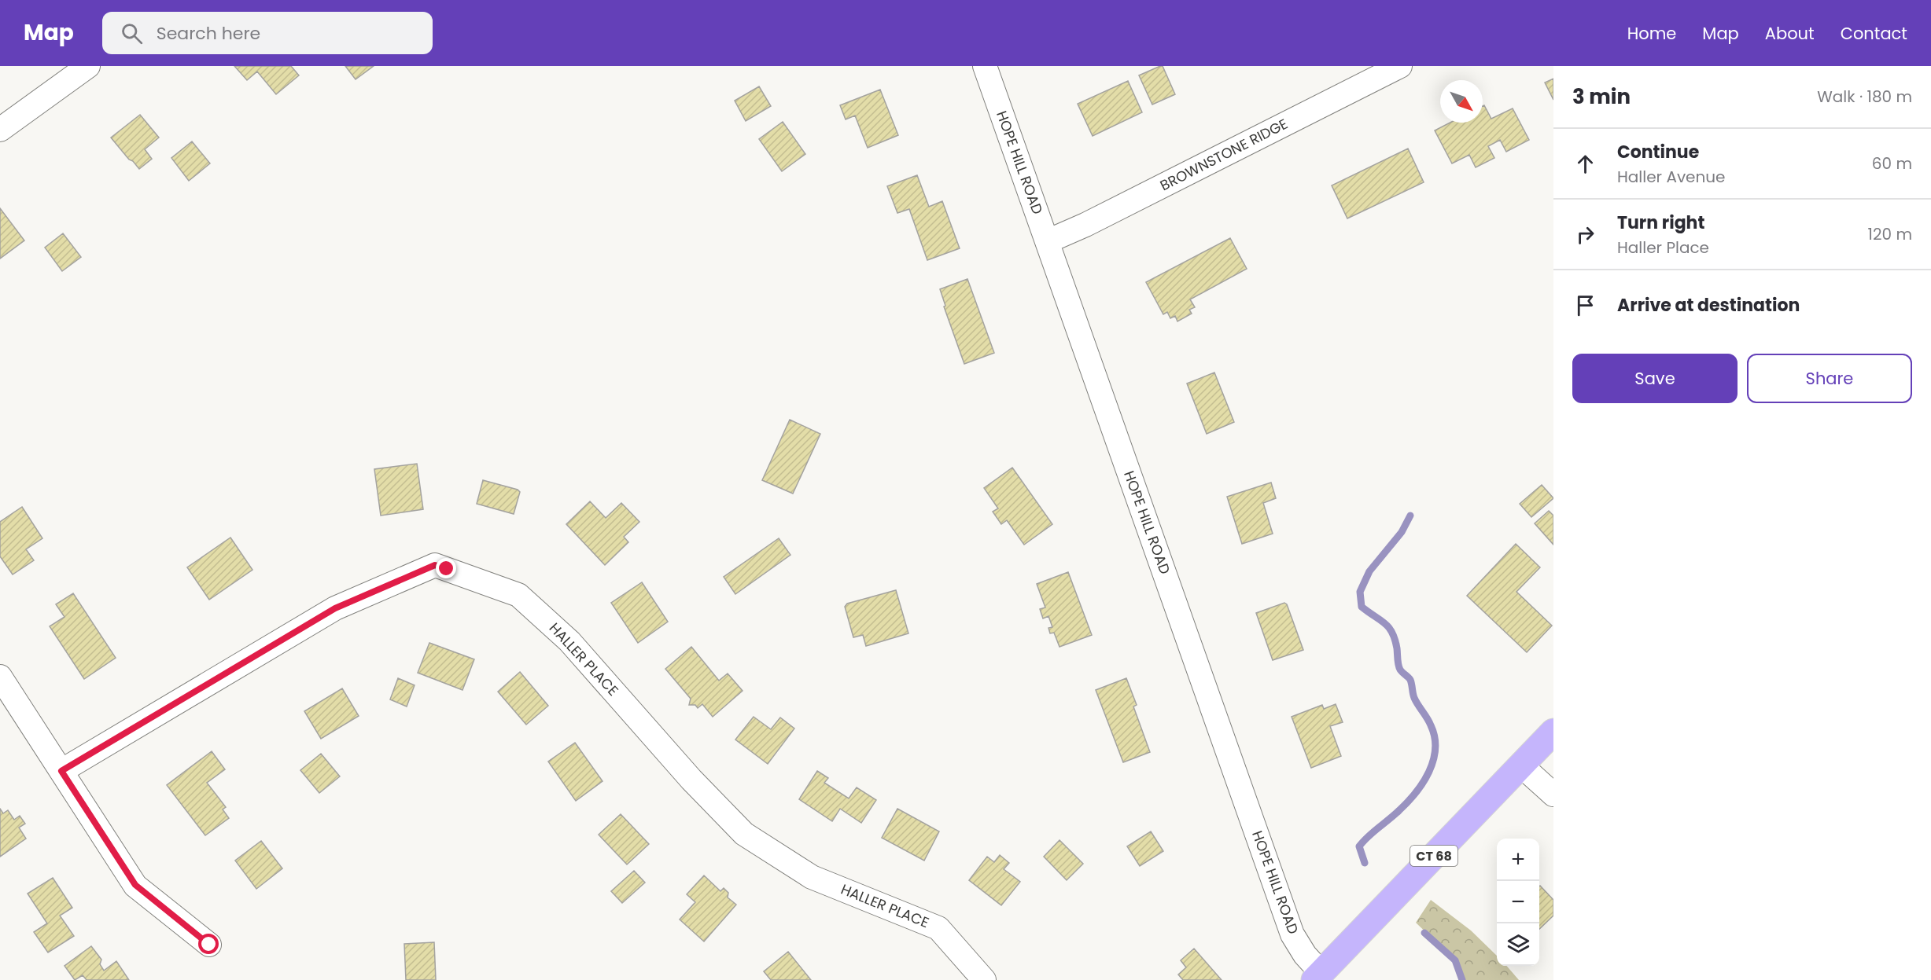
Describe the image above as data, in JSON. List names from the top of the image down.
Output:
{
  "streets": {
    "main road": ["CT 68"],
    "street": ["BROWNSTONE RIDGE", "HOPE HILL ROAD", "HALLER PLACE"]
  },
  "crossings": [
    ["BROWNSTONE RIDGE", "HOPE HILL ROAD"],
    ["HOPE HILL ROAD", "CT 68"]
  ],
  "north": "bottom right",
  "page": {
    "header": "Map",
    "search": "Search here",
    "nav": [
      "Home",
      "Map",
      "About",
      "Contact"
    ],
    "heading": ["3 min", "Walk · 180 m"],
    "list": [
      ["Continue", "Haller Avenue", "60 m"],
      ["Turn right", "Haller Place", "120 m"],
      "Arrive at destination"
    ],
    "buttons": ["Save", "Share"],
    "map_buttons": ["+", "−"]
  }
}
